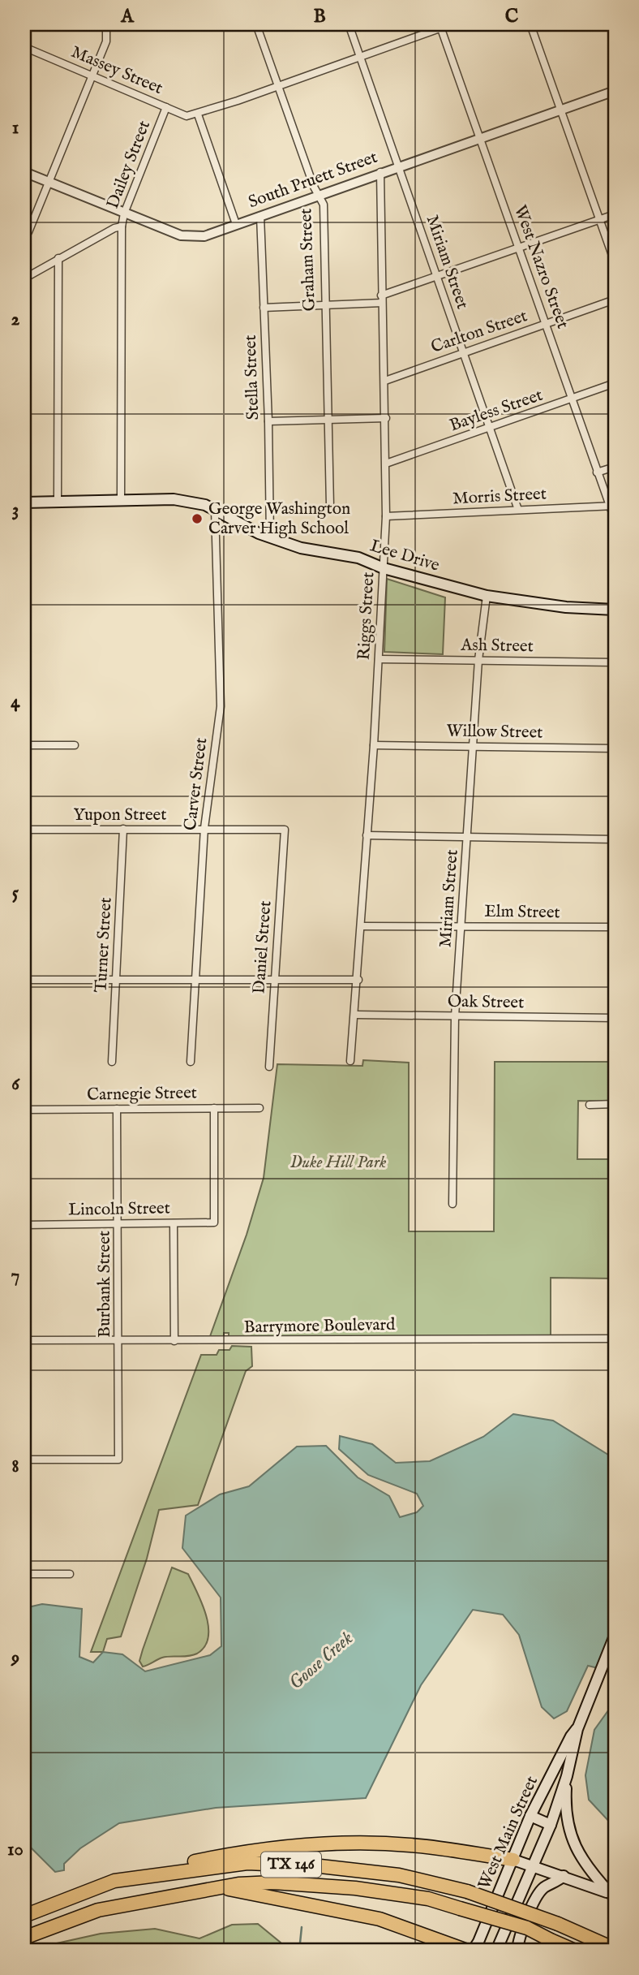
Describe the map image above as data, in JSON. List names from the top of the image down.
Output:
{
  "streets": {
    "highway": ["TX 146"],
    "main road": ["Lee Drive", "West Main Street"],
    "street": [
      "Massey Street",
      "Dailey Street",
      "South Pruett Street",
      "Graham Street",
      "Miriam Street",
      "West Nazro Street",
      "Carlton Street",
      "Stella Street",
      "Bayless Street",
      "Morris Street",
      "Riggs Street",
      "Ash Street",
      "Willow Street",
      "Carver Street",
      "Yupon Street",
      "Elm Street",
      "Turner Street",
      "Daniel Street",
      "Oak Street",
      "Carnegie Street",
      "Lincoln Street",
      "Burbank Street",
      "Barrymore Boulevard"
    ]
  },
  "crossings": [
    ["Massey Street", "Dailey Street"],
    ["Dailey Street", "South Pruett Street"],
    ["Dailey Street", "Lee Drive"],
    ["South Pruett Street", "Graham Street"],
    ["South Pruett Street", "Miriam Street"],
    ["South Pruett Street", "West Nazro Street"],
    ["South Pruett Street", "Stella Street"],
    ["South Pruett Street", "Riggs Street"],
    ["Miriam Street", "Carlton Street"],
    ["Miriam Street", "Bayless Street"],
    ["Miriam Street", "Morris Street"],
    ["Miriam Street", "Lee Drive"],
    ["Miriam Street", "Ash Street"],
    ["Miriam Street", "Willow Street"],
    ["Miriam Street", "Elm Street"],
    ["Miriam Street", "Oak Street"],
    ["West Nazro Street", "Carlton Street"],
    ["West Nazro Street", "Bayless Street"],
    ["West Nazro Street", "Morris Street"],
    ["Carlton Street", "Riggs Street"],
    ["Stella Street", "Lee Drive"],
    ["Bayless Street", "Riggs Street"],
    ["Morris Street", "Riggs Street"],
    ["Lee Drive", "Riggs Street"],
    ["Lee Drive", "Carver Street"],
    ["Riggs Street", "Ash Street"],
    ["Riggs Street", "Willow Street"],
    ["Riggs Street", "Elm Street"],
    ["Riggs Street", "Oak Street"],
    ["Carver Street", "Yupon Street"],
    ["Yupon Street", "Turner Street"],
    ["Yupon Street", "Daniel Street"],
    ["Carnegie Street", "Lincoln Street"],
    ["Carnegie Street", "Burbank Street"],
    ["Lincoln Street", "Burbank Street"],
    ["Burbank Street", "Barrymore Boulevard"]
  ],
  "water": ["Goose Creek"],
  "parks": ["Duke Hill Park"],
  "places": ["George Washington Carver High School"],
  "grid": {
    "columns": ["A", "B", "C"],
    "rows": [
      "1",
      "2",
      "3",
      "4",
      "5",
      "6",
      "7",
      "8",
      "9",
      "10"
    ]
  }
}
